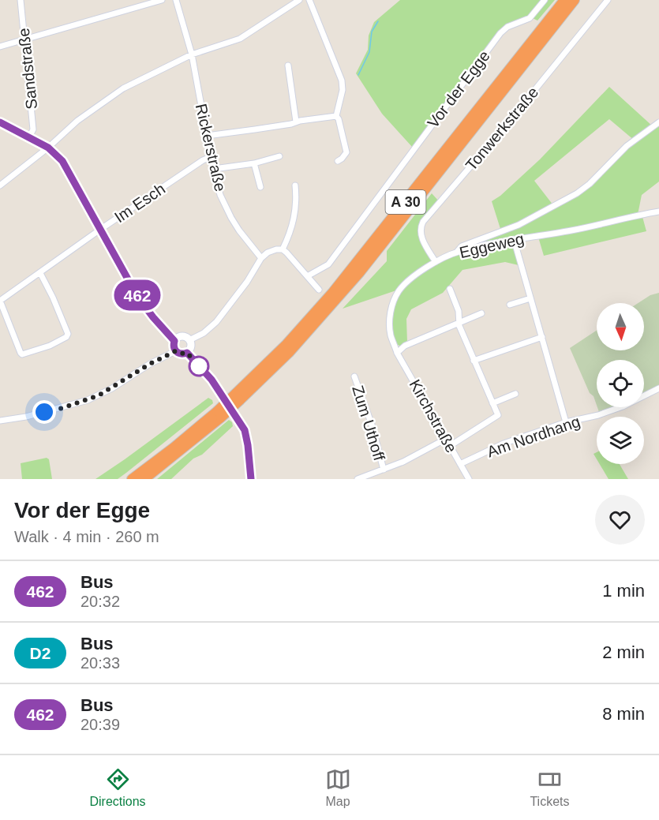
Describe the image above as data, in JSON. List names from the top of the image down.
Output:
{
  "streets": {
    "highway": ["A 30"],
    "street": [
      "Sandstraße",
      "Vor der Egge",
      "Tonwerkstraße",
      "Rickerstraße",
      "Im Esch",
      "Eggeweg",
      "Kirchstraße",
      "Zum Uthoff",
      "Am Nordhang"
    ]
  },
  "crossings": [
    ["Tonwerkstraße", "Eggeweg"],
    ["Rickerstraße", "Im Esch"],
    ["Eggeweg", "Kirchstraße"],
    ["Kirchstraße", "Am Nordhang"]
  ],
  "lines": ["bus line 462"],
  "north": "bottom",
  "page": {
    "on_map": "462",
    "heading": ["Vor der Egge", "Walk · 4 min · 260 m"],
    "list": [
      {
        "mark": "462",
        "name": "Bus",
        "note": "20:32",
        "value": "1 min"
      },
      {
        "mark": "D2",
        "name": "Bus",
        "note": "20:33",
        "value": "2 min"
      },
      {
        "mark": "462",
        "name": "Bus",
        "note": "20:39",
        "value": "8 min"
      }
    ],
    "tabs": ["Directions", "Map", "Tickets"]
  }
}
